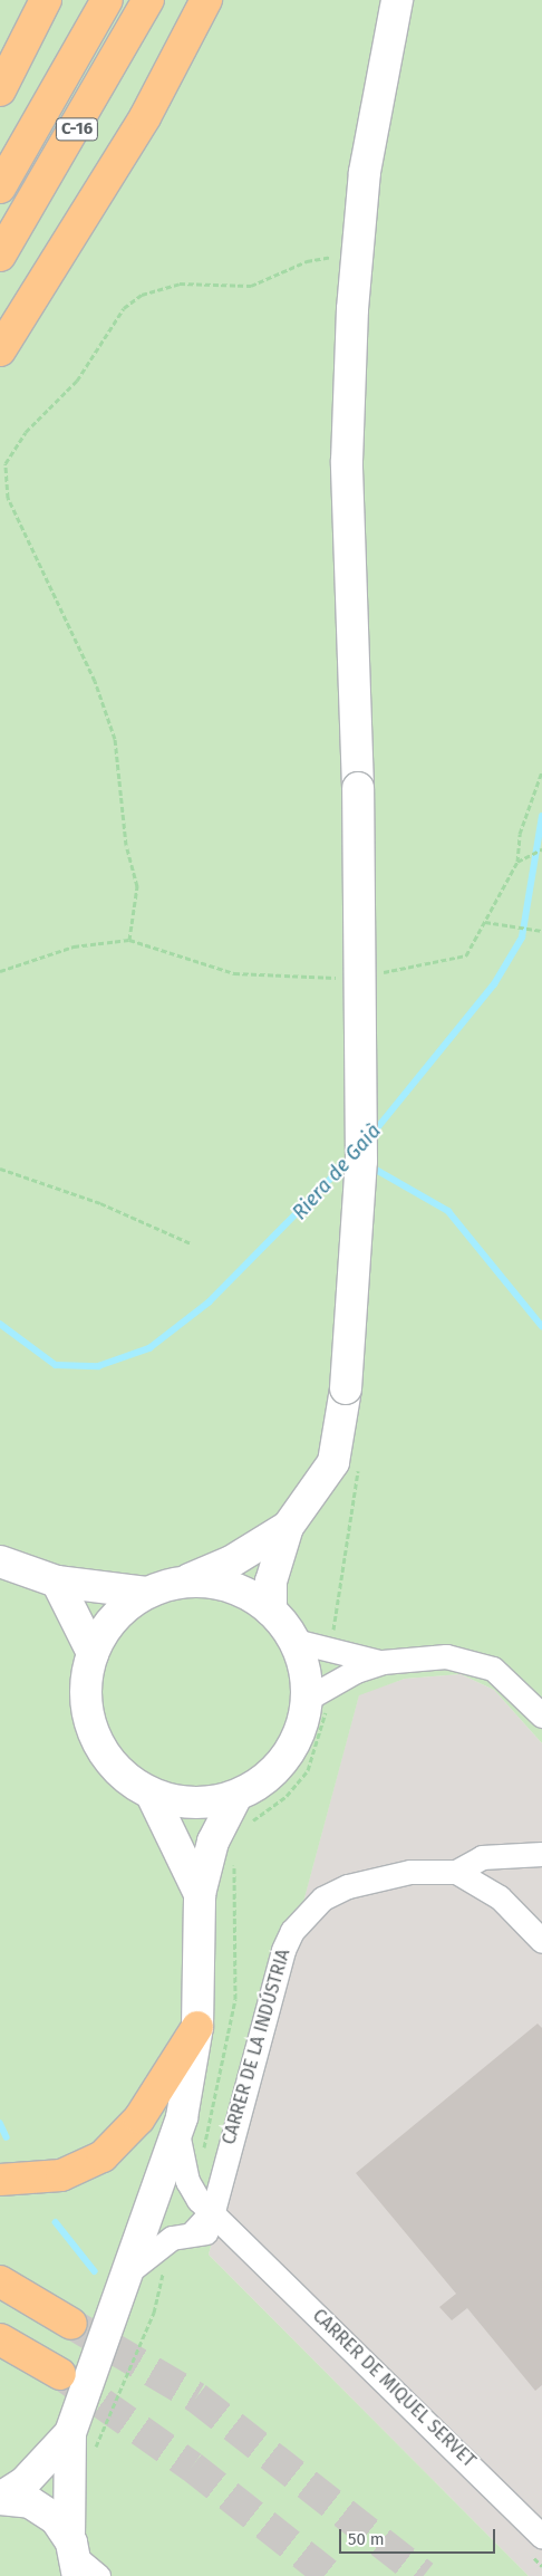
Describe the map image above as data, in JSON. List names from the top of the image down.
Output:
{
  "streets": {
    "highway": ["C-16"],
    "street": ["CARRER DE LA INDÚSTRIA", "CARRER DE MIQUEL SERVET"]
  },
  "crossings": [
    ["CARRER DE LA INDÚSTRIA", "CARRER DE MIQUEL SERVET"]
  ],
  "water": ["Riera de Gaià"],
  "scale_bar": "50 m"
}
